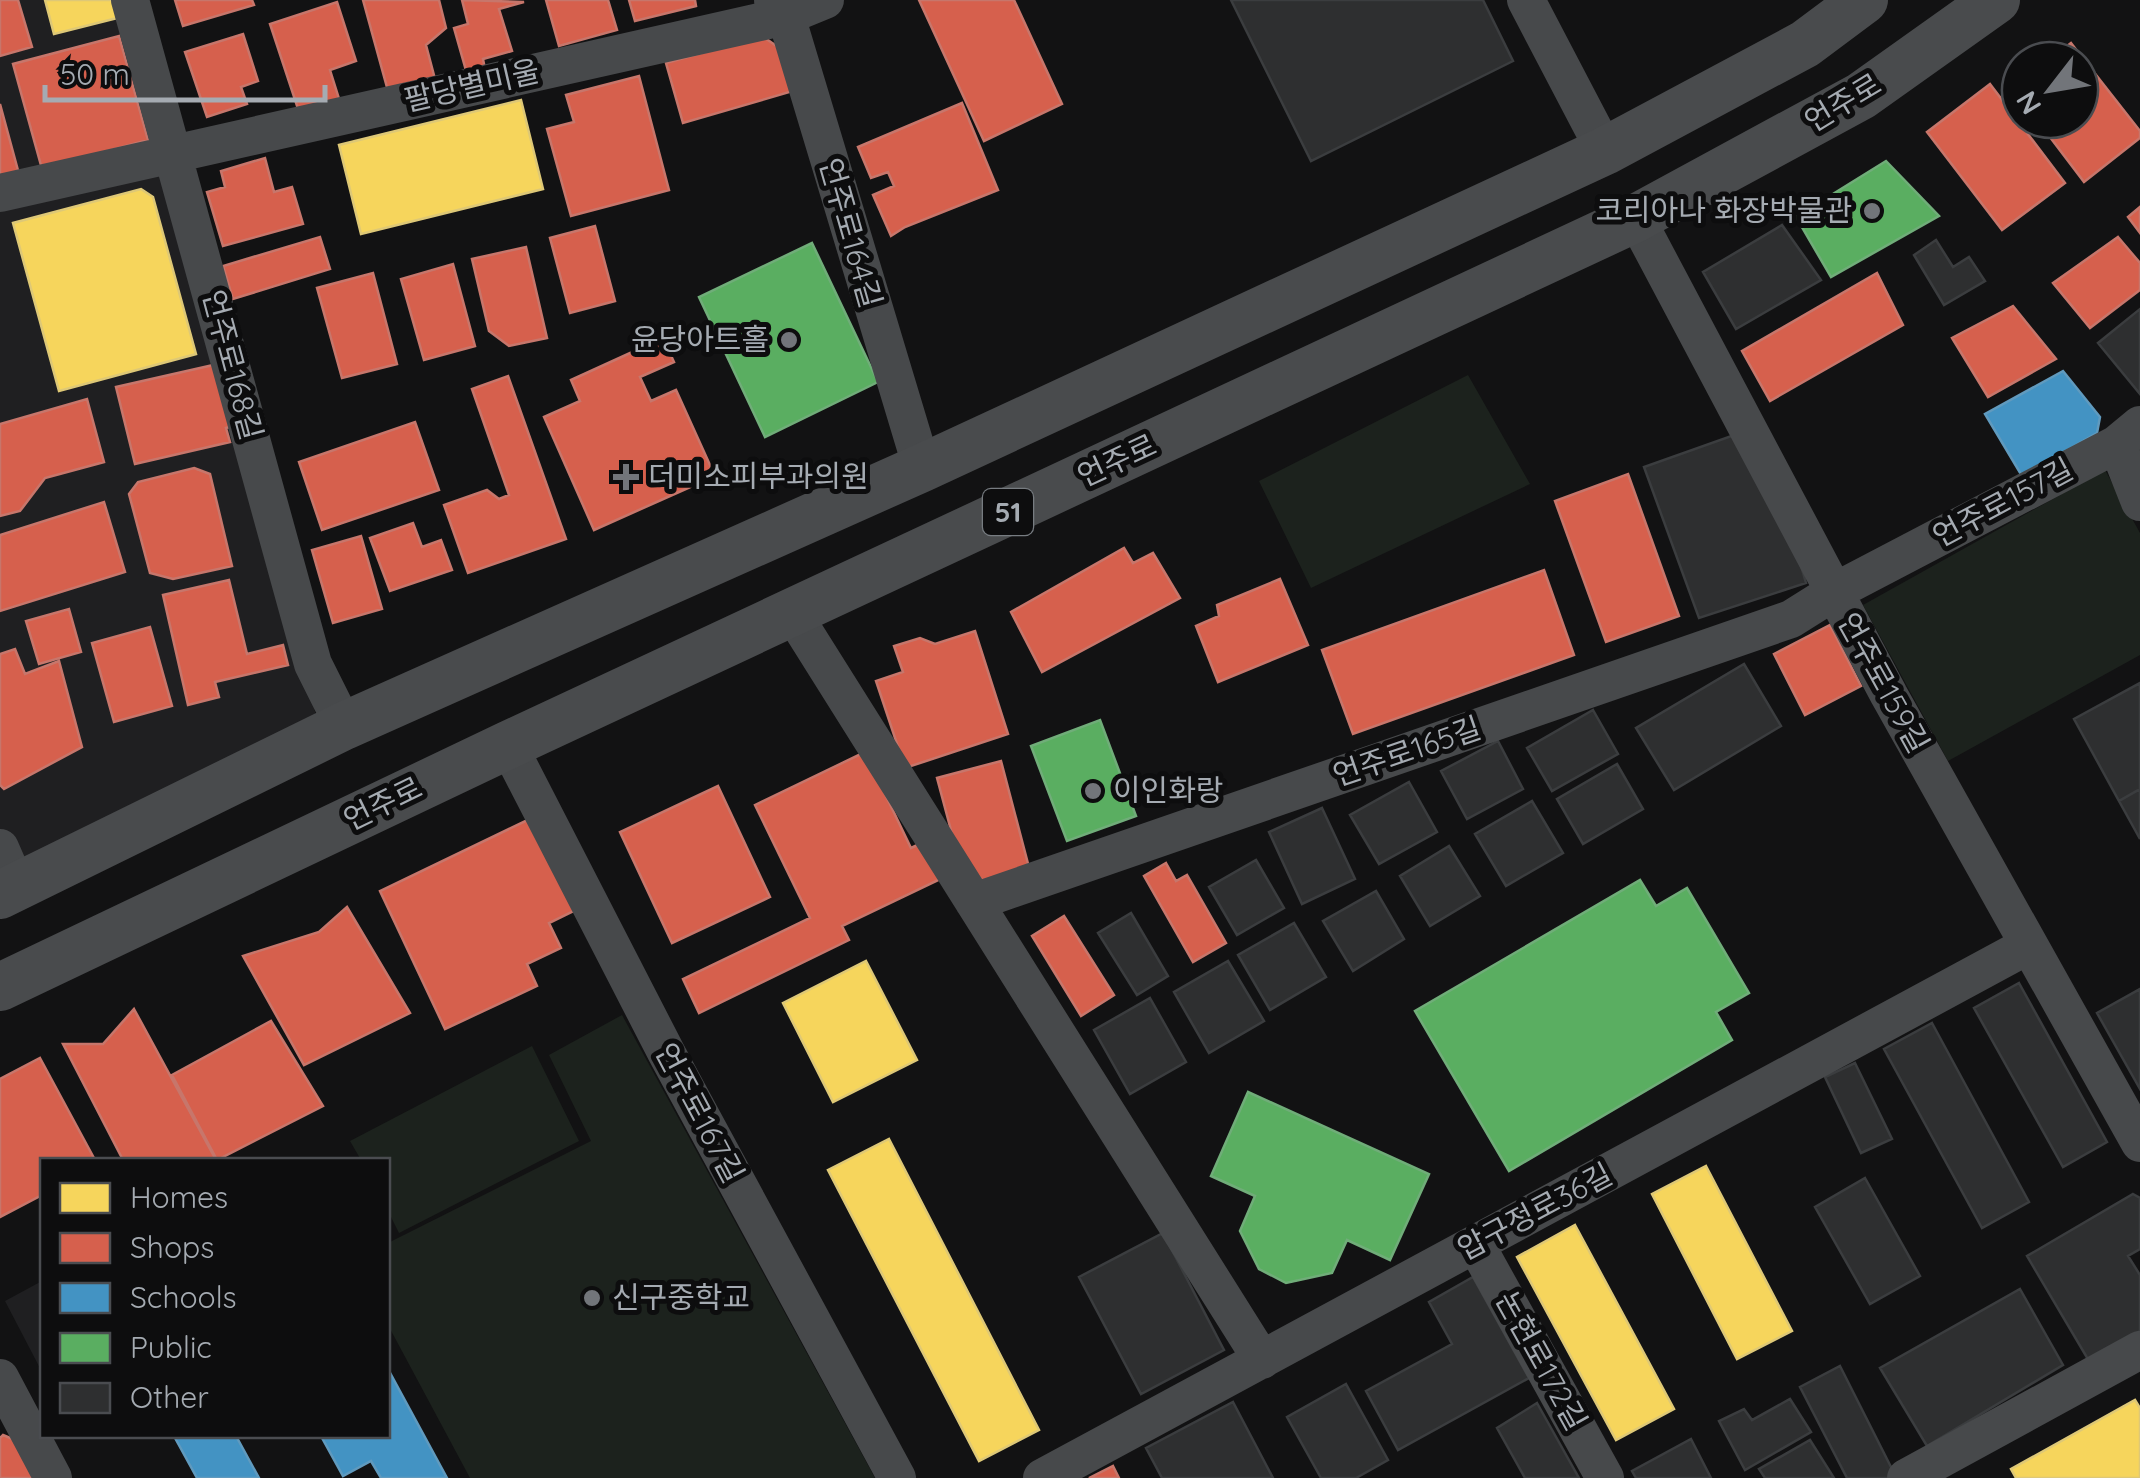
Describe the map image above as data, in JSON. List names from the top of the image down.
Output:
{
  "streets": {
    "main road": ["언주로", "51"],
    "street": [
      "팔당별미울",
      "언주로164길",
      "언주로168길",
      "언주로157길",
      "언주로159길",
      "언주로165길",
      "언주로167길",
      "압구정로36길",
      "논현로172길"
    ]
  },
  "crossings": [
    ["팔당별미울", "언주로164길"],
    ["팔당별미울", "언주로168길"],
    ["언주로", "언주로159길"],
    ["언주로", "언주로167길"],
    ["언주로164길", "51"],
    ["언주로168길", "51"],
    ["언주로157길", "언주로159길"],
    ["언주로157길", "언주로165길"],
    ["언주로159길", "언주로165길"],
    ["언주로159길", "압구정로36길"],
    ["압구정로36길", "논현로172길"]
  ],
  "places": {
    "other": [
      "코리아나 화장박물관",
      "윤당아트홀",
      "이인화랑",
      "신구중학교"
    ],
    "health": ["더미소피부과의원"]
  },
  "legend": [
    "Homes",
    "Shops",
    "Schools",
    "Public",
    "Other"
  ],
  "scale_bar": "50 m",
  "north": "bottom left"
}
